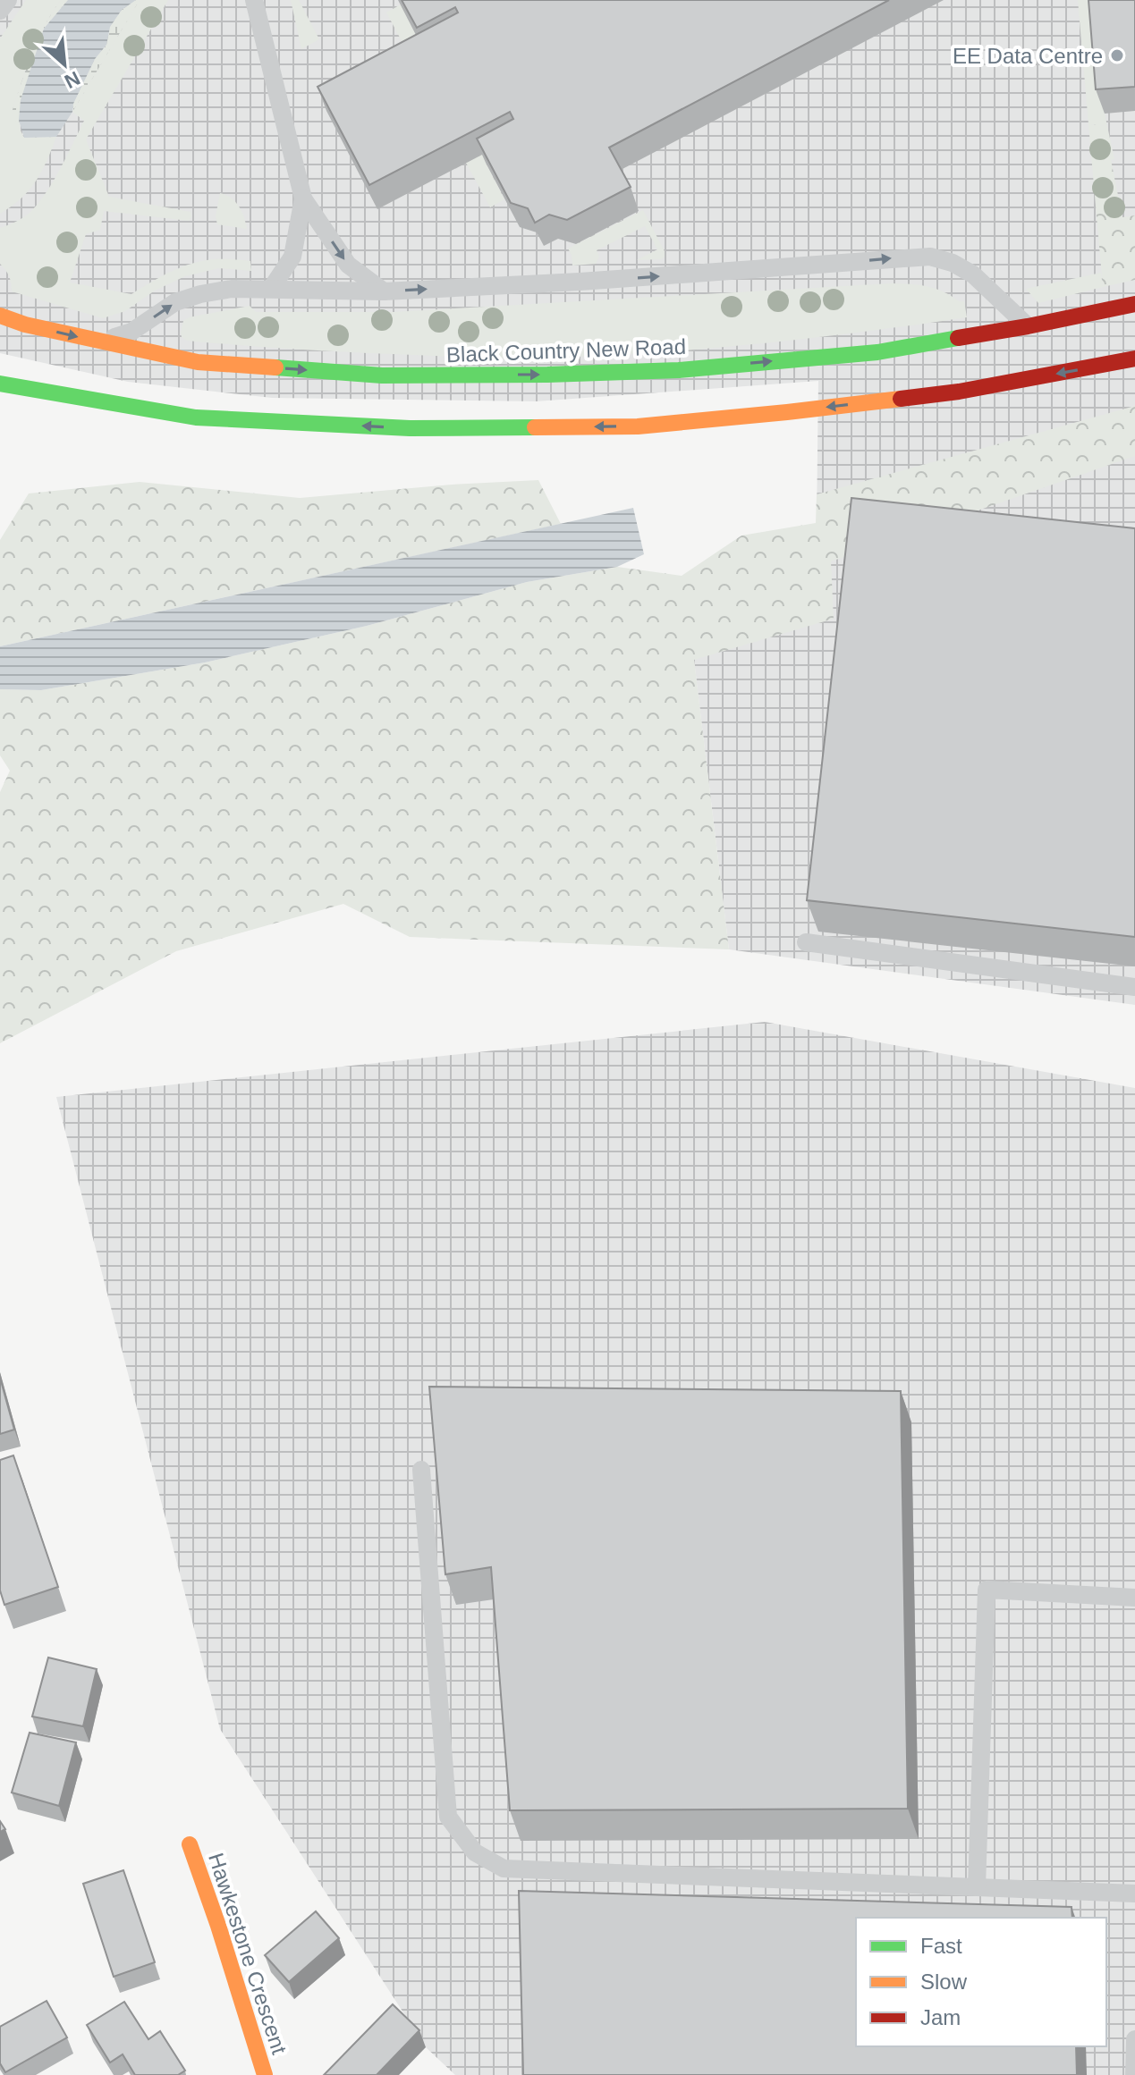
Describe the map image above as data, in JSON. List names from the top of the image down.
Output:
{
  "streets": {
    "main road": ["Black Country New Road", "Hawkestone Crescent"]
  },
  "places": ["EE Data Centre"],
  "legend": ["Fast", "Slow", "Jam"],
  "north": "bottom right"
}
